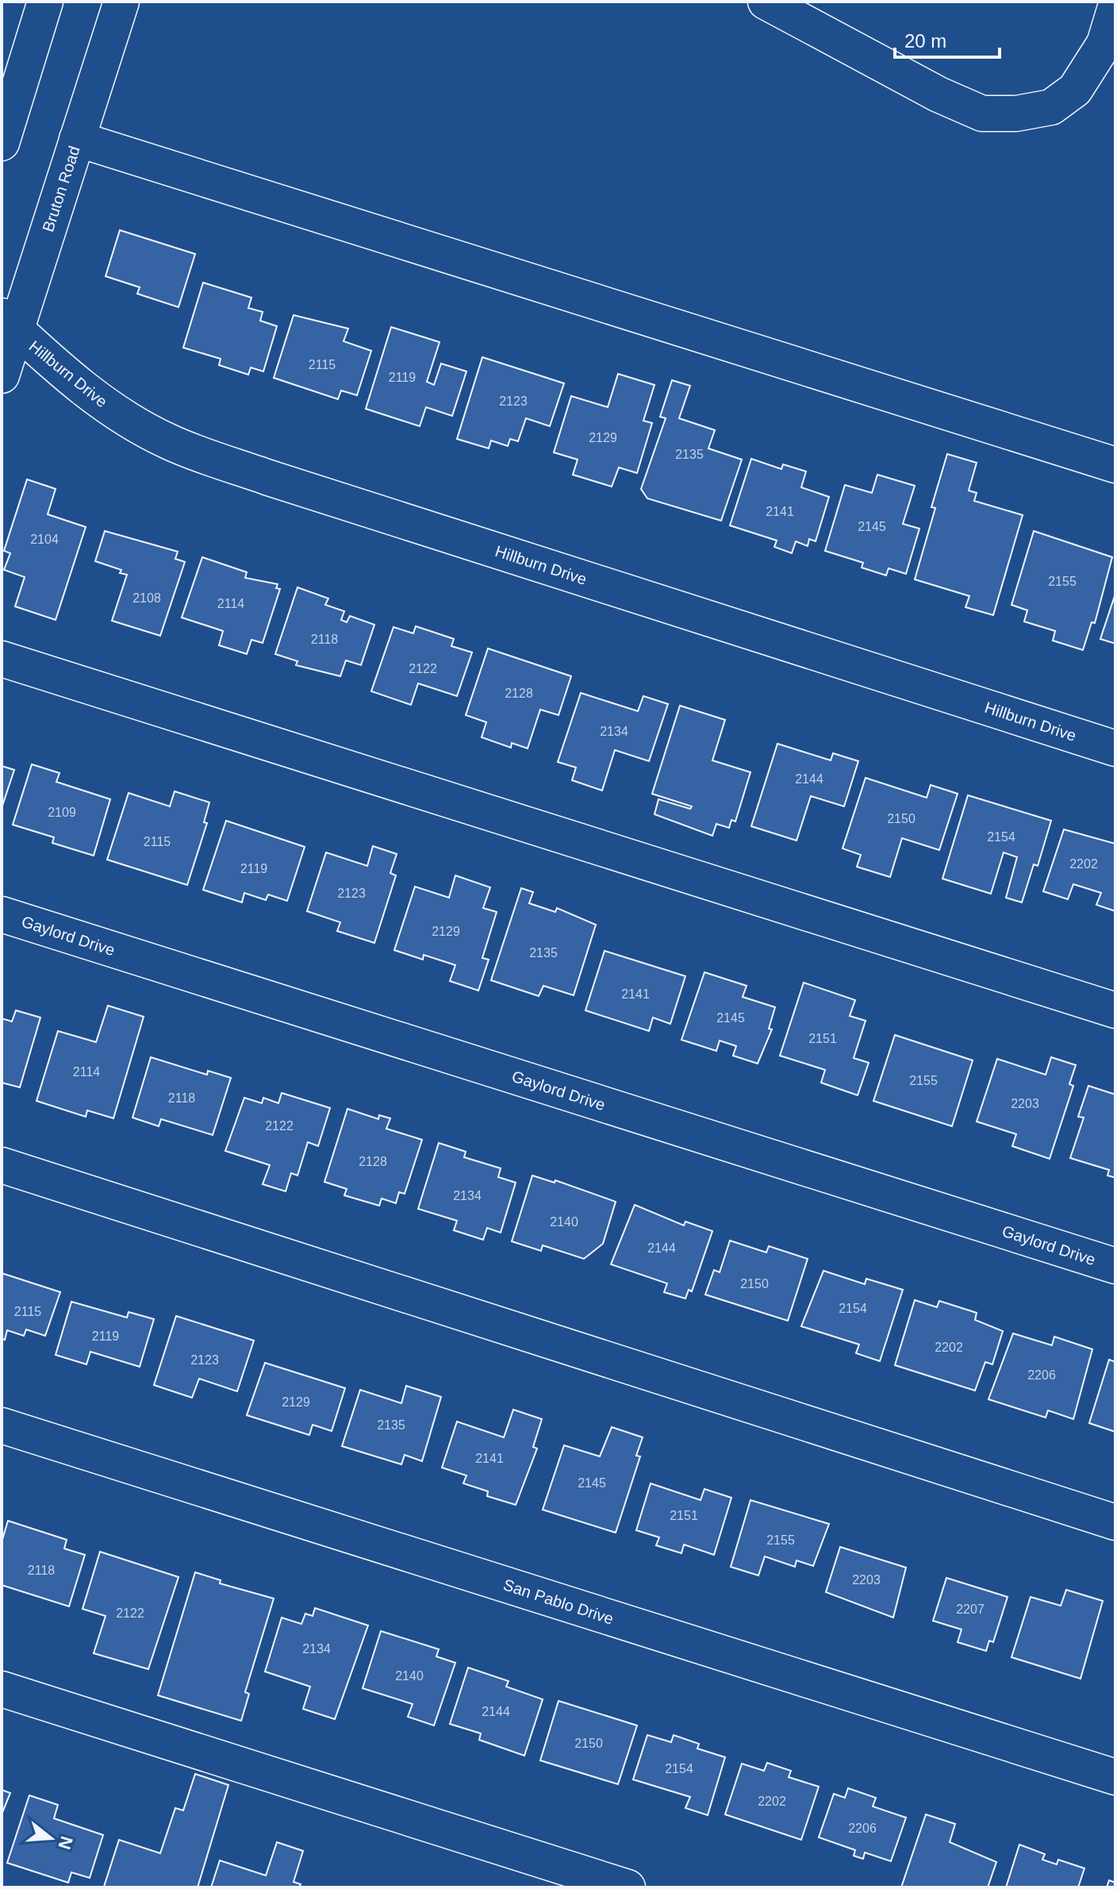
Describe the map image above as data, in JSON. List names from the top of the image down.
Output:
{
  "streets": {
    "street": [
      "Bruton Road",
      "Hillburn Drive",
      "Gaylord Drive",
      "San Pablo Drive"
    ]
  },
  "crossings": [
    ["Bruton Road", "Hillburn Drive"]
  ],
  "house_numbers": [
    "2115",
    "2119",
    "2123",
    "2129",
    "2135",
    "2141",
    "2145",
    "2104",
    "2155",
    "2108",
    "2114",
    "2118",
    "2122",
    "2128",
    "2134",
    "2144",
    "2109",
    "2150",
    "2154",
    "2115",
    "2202",
    "2119",
    "2123",
    "2129",
    "2135",
    "2141",
    "2145",
    "2151",
    "2114",
    "2155",
    "2118",
    "2203",
    "2122",
    "2128",
    "2134",
    "2140",
    "2144",
    "2150",
    "2154",
    "2115",
    "2119",
    "2202",
    "2123",
    "2206",
    "2129",
    "2135",
    "2141",
    "2145",
    "2151",
    "2155",
    "2118",
    "2203",
    "2207",
    "2122",
    "2134",
    "2140",
    "2144",
    "2150",
    "2154",
    "2202",
    "2206"
  ],
  "scale_bar": "20 m",
  "north": "right"
}
